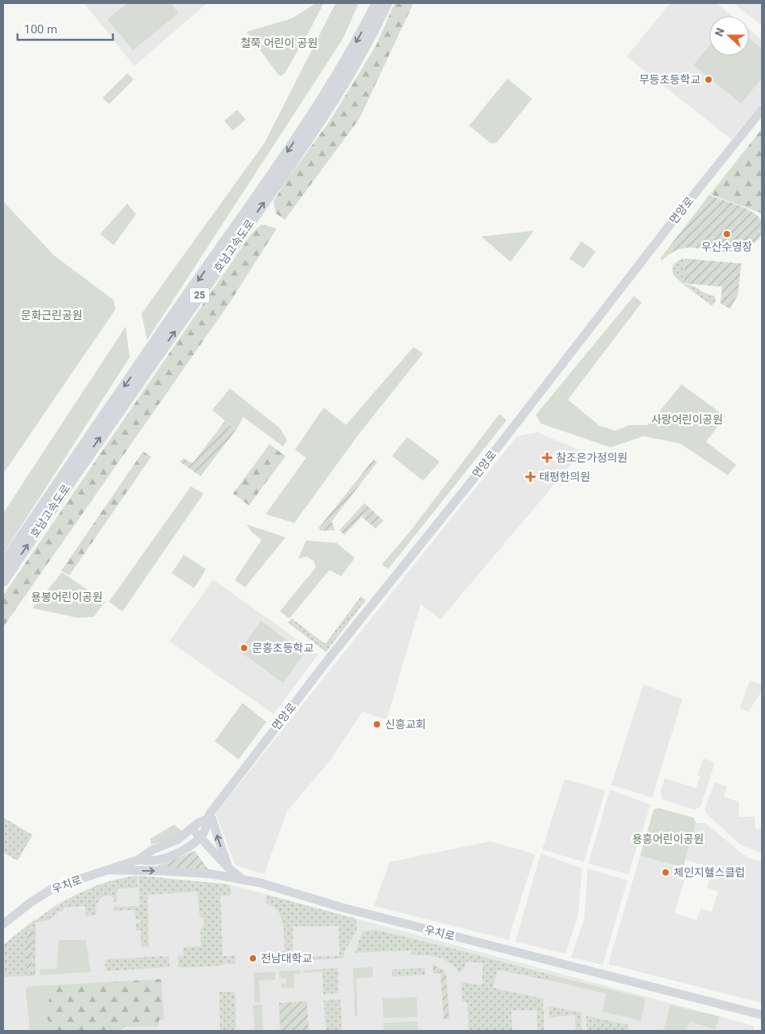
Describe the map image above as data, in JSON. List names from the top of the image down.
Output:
{
  "streets": {
    "highway": ["호남고속도로", "25"],
    "main road": ["면앙로", "우치로"]
  },
  "crossings": [
    ["면앙로", "우치로"]
  ],
  "parks": [
    "철쭉 어린이 공원",
    "문화근린공원",
    "사랑어린이공원",
    "용봉어린이공원",
    "용흥어린이공원"
  ],
  "places": {
    "other": [
      "무등초등학교",
      "우산수영장",
      "문흥초등학교",
      "신흥교회",
      "체인지헬스클럽",
      "전남대학교"
    ],
    "health": ["참조은가정의원", "태평한의원"]
  },
  "scale_bar": "100 m",
  "north": "left"
}
